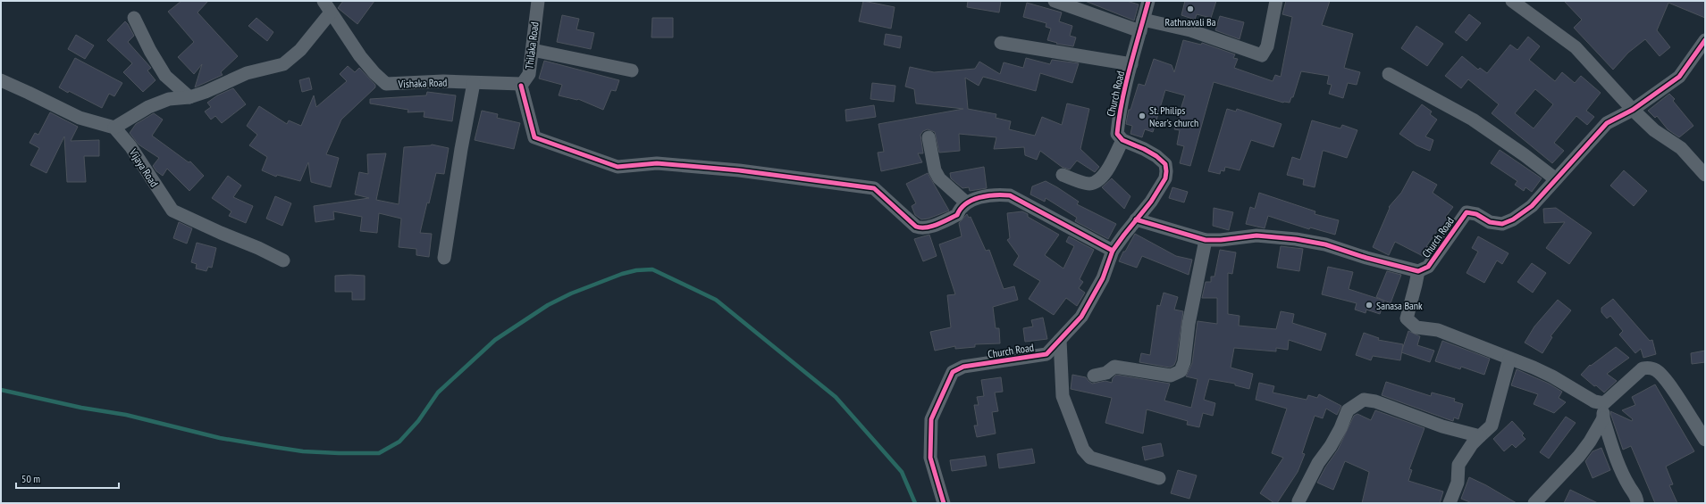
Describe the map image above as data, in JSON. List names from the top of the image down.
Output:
{
  "streets": {
    "street": [
      "Thilaka Road",
      "Vishaka Road",
      "Church Road",
      "Vijaya Road"
    ]
  },
  "crossings": [
    ["Thilaka Road", "Vishaka Road"]
  ],
  "places": ["Rathnavali Ba", "St. Philips Near's church", "Sanasa Bank"],
  "scale_bar": "50 m"
}
